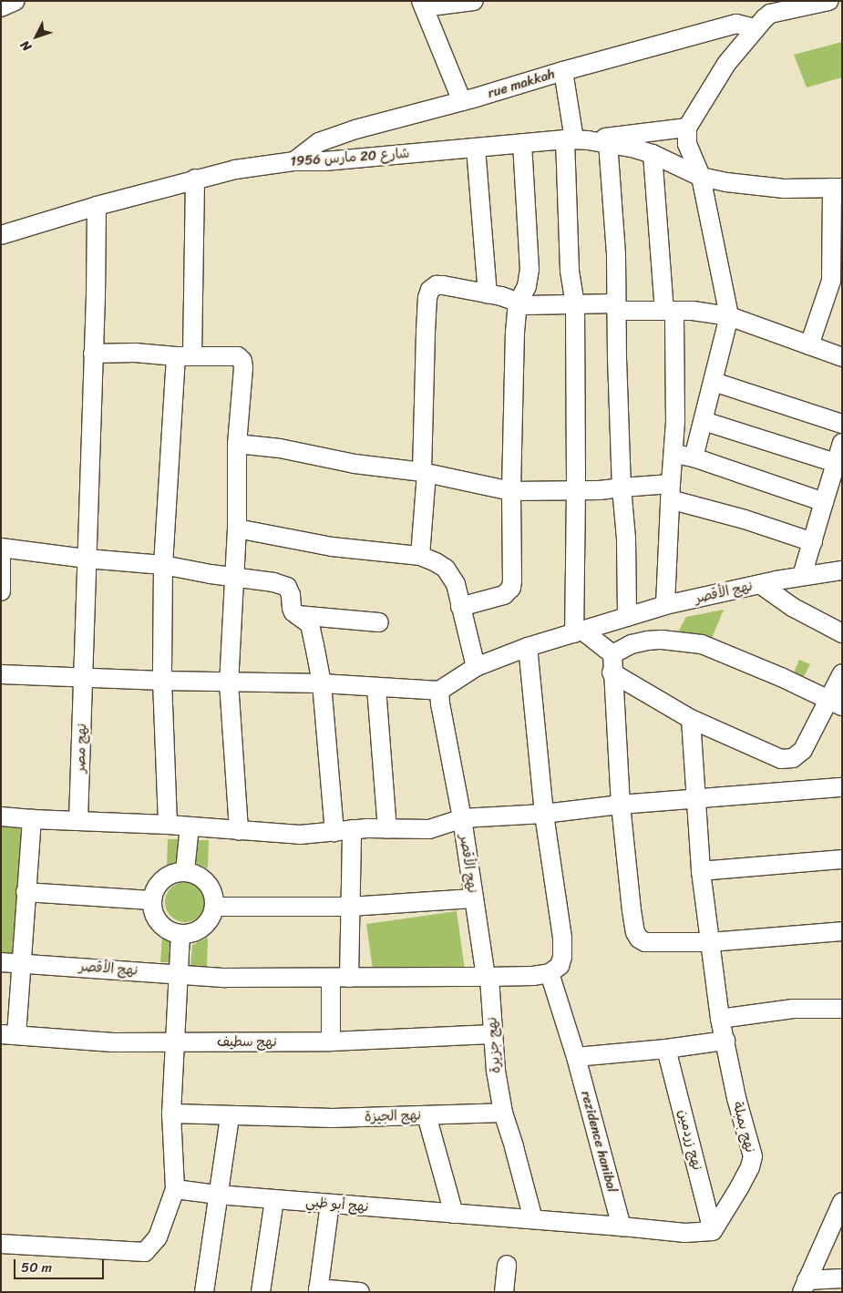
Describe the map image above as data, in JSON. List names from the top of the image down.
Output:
{
  "streets": {
    "street": [
      "rue makkah",
      "شارع 20 مارس 1956",
      "نهج الأقصر",
      "نهج مصر",
      "نهج سطيف",
      "نهج جزيرة",
      "نهج الجيزة",
      "نهج بمبلة",
      "نهج زردمين",
      "rezidence hanibal",
      "نهج أبو ظبي"
    ]
  },
  "crossings": [
    ["rue makkah", "شارع 20 مارس 1956"],
    ["شارع 20 مارس 1956", "نهج مصر"],
    ["نهج الأقصر", "نهج جزيرة"],
    ["نهج سطيف", "نهج جزيرة"],
    ["نهج جزيرة", "نهج الجيزة"],
    ["نهج بمبلة", "نهج زردمين"],
    ["نهج بمبلة", "نهج أبو ظبي"],
    ["نهج زردمين", "نهج أبو ظبي"],
    ["rezidence hanibal", "نهج أبو ظبي"]
  ],
  "scale_bar": "50 m",
  "north": "bottom left"
}
